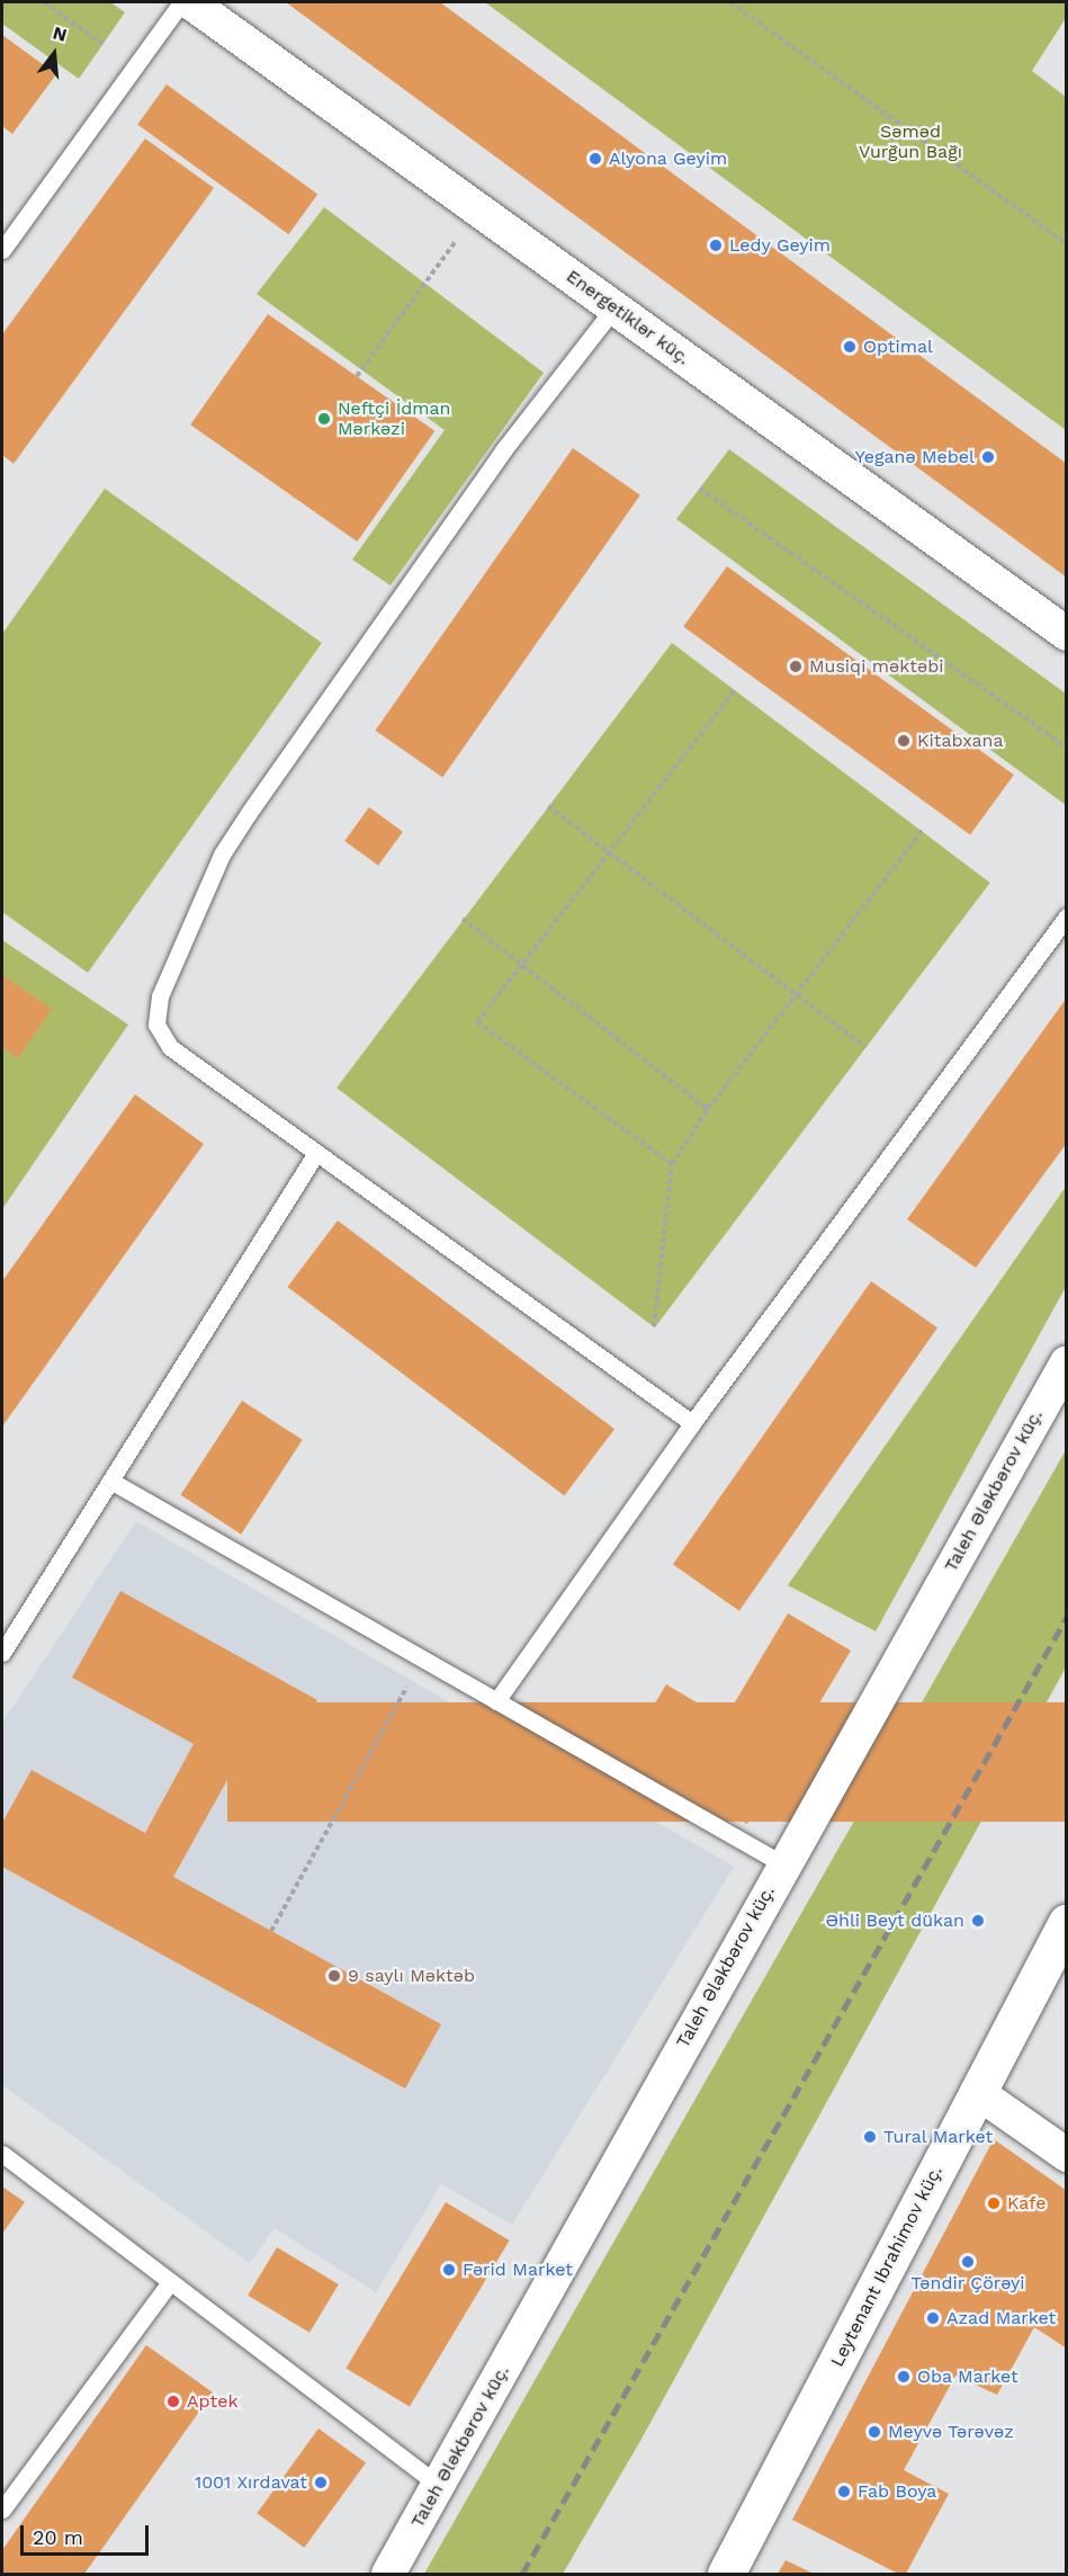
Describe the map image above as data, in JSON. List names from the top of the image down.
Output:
{
  "streets": {
    "street": ["Energetiklər küç.", "Taleh Ələkbərov küç.", "Leytenant Ibrahimov küç."]
  },
  "parks": ["Səməd Vurğun Bağı"],
  "places": [
    "Alyona Geyim",
    "Ledy Geyim",
    "Optimal",
    "Neftçi İdman Mərkəzi",
    "Yeganə Mebel",
    "Musiqi məktəbi",
    "Kitabxana",
    "Əhli Beyt dükan",
    "9 saylı Məktəb",
    "Tural Market",
    "Kafe",
    "Təndir Çörəyi",
    "Fərid Market",
    "Azad Market",
    "Oba Market",
    "Aptek",
    "Meyvə Tərəvəz",
    "1001 Xırdavat",
    "Fab Boya"
  ],
  "scale_bar": "20 m",
  "north": "top"
}
